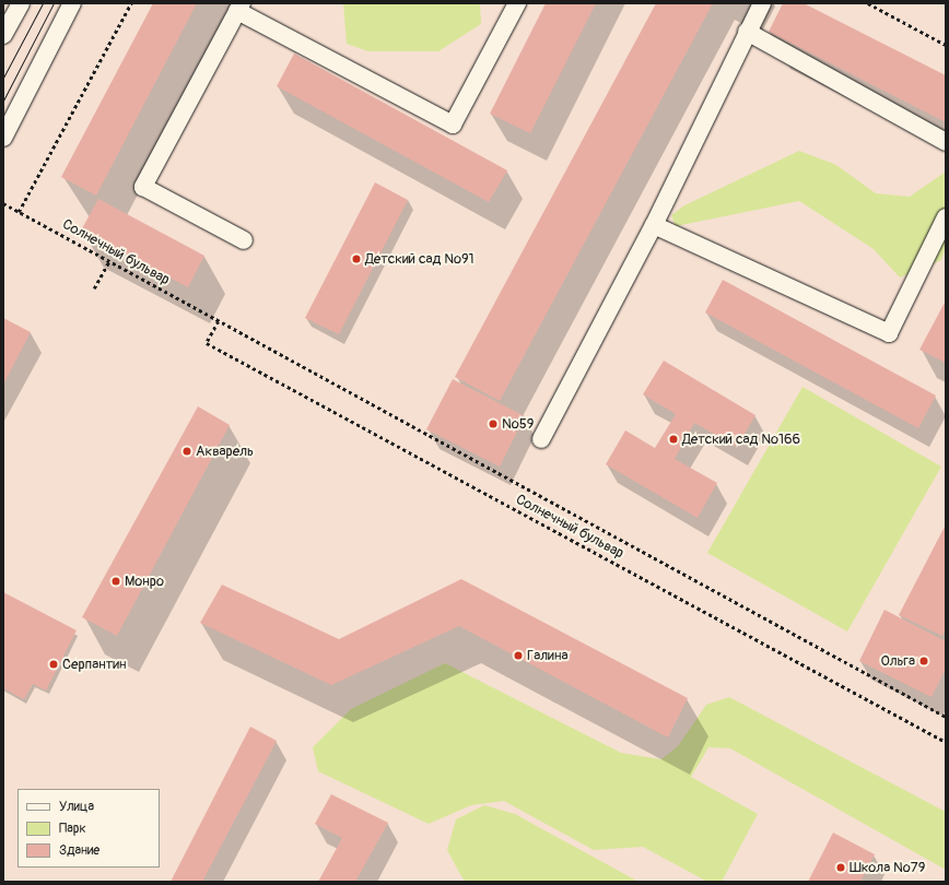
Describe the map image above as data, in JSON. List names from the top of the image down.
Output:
{
  "streets": {
    "path": ["Солнечный бульвар"]
  },
  "places": [
    "Детский сад №91",
    "№59",
    "Детский сад №166",
    "Акварель",
    "Монро",
    "Галина",
    "Ольга",
    "Серпантин",
    "Школа №79"
  ],
  "legend": ["Улица", "Парк", "Здание"]
}
